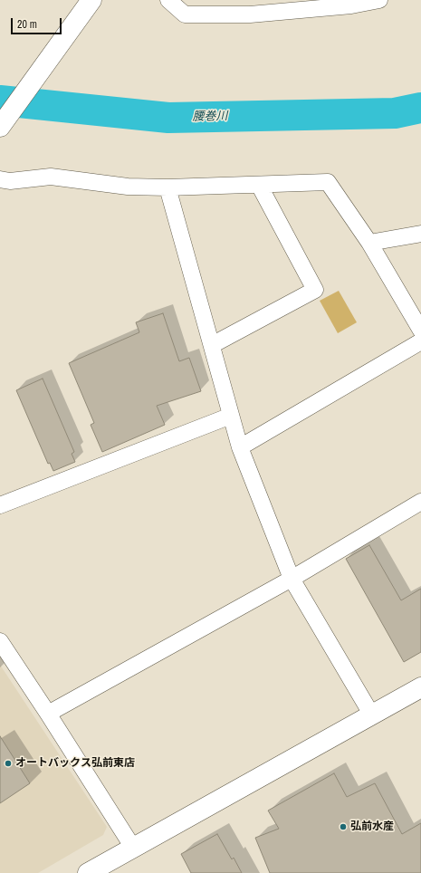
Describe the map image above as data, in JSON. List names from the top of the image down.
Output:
{
  "water": ["腰巻川"],
  "places": ["オートバックス弘前東店", "弘前水産"],
  "scale_bar": "20 m"
}
